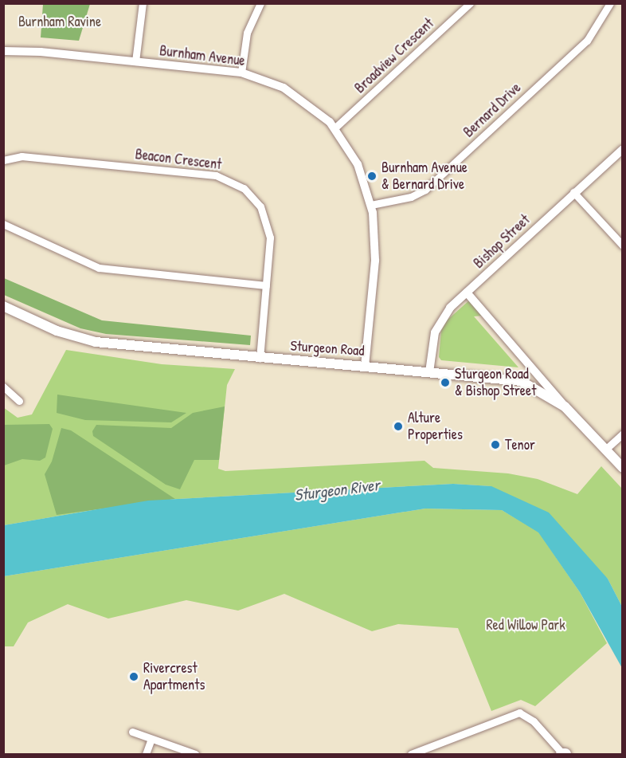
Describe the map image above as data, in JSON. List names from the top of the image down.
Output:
{
  "streets": {
    "main road": ["Sturgeon Road"],
    "street": [
      "Burnham Avenue",
      "Broadview Crescent",
      "Bernard Drive",
      "Beacon Crescent",
      "Bishop Street"
    ]
  },
  "crossings": [
    ["Burnham Avenue", "Broadview Crescent"],
    ["Burnham Avenue", "Bernard Drive"],
    ["Burnham Avenue", "Sturgeon Road"],
    ["Beacon Crescent", "Sturgeon Road"],
    ["Bishop Street", "Sturgeon Road"]
  ],
  "water": ["Sturgeon River"],
  "parks": ["Burnham Ravine", "Red Willow Park"],
  "places": [
    "Burnham Avenue & Bernard Drive",
    "Sturgeon Road & Bishop Street",
    "Alture Properties",
    "Tenor",
    "Rivercrest Apartments"
  ]
}
